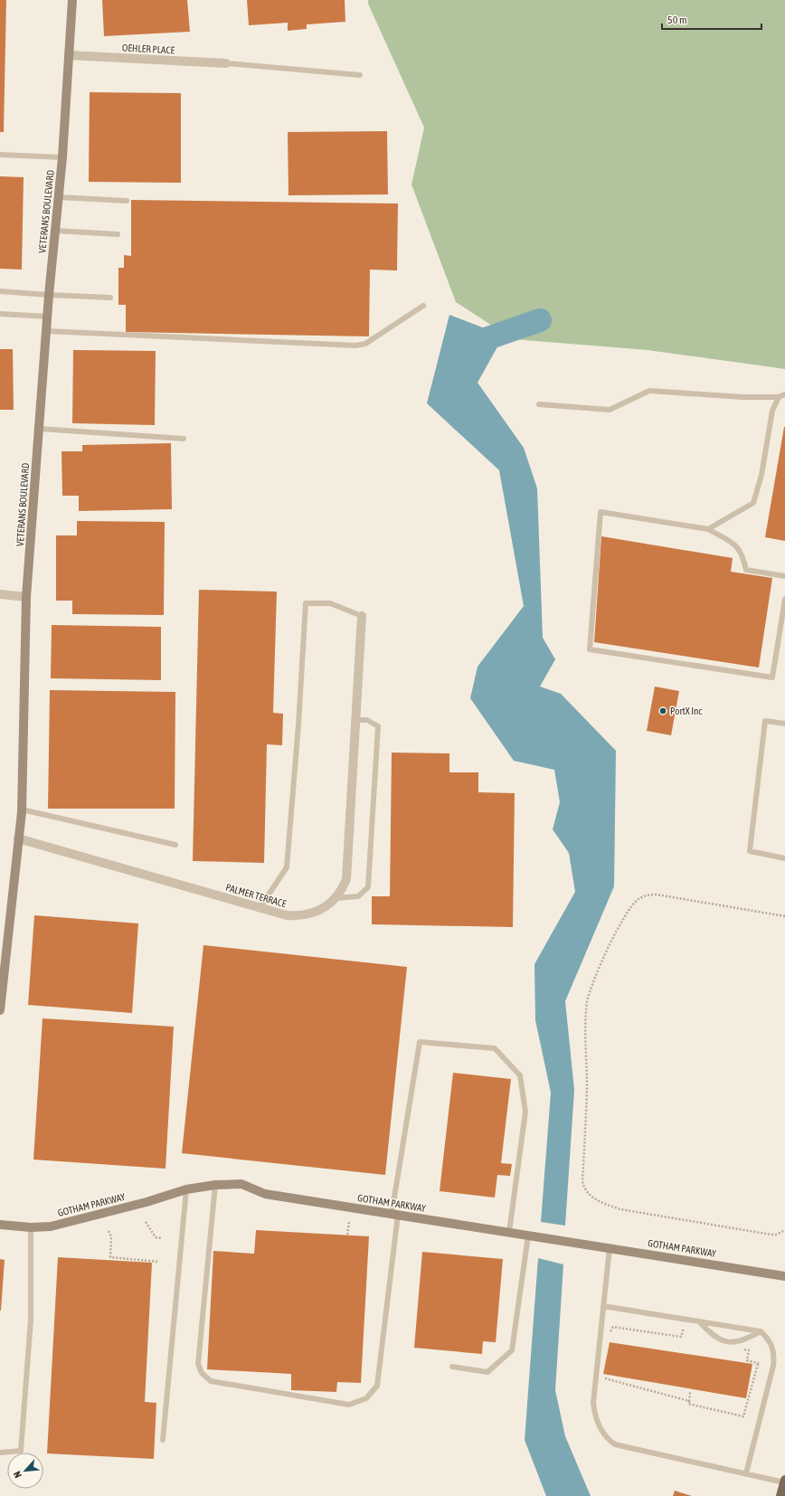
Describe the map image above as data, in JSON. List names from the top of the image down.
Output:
{
  "streets": {
    "street": [
      "OEHLER PLACE",
      "VETERANS BOULEVARD",
      "PALMER TERRACE",
      "GOTHAM PARKWAY"
    ]
  },
  "crossings": [
    ["OEHLER PLACE", "VETERANS BOULEVARD"],
    ["VETERANS BOULEVARD", "PALMER TERRACE"]
  ],
  "places": ["PortX Inc"],
  "scale_bar": "50 m",
  "north": "bottom left"
}
